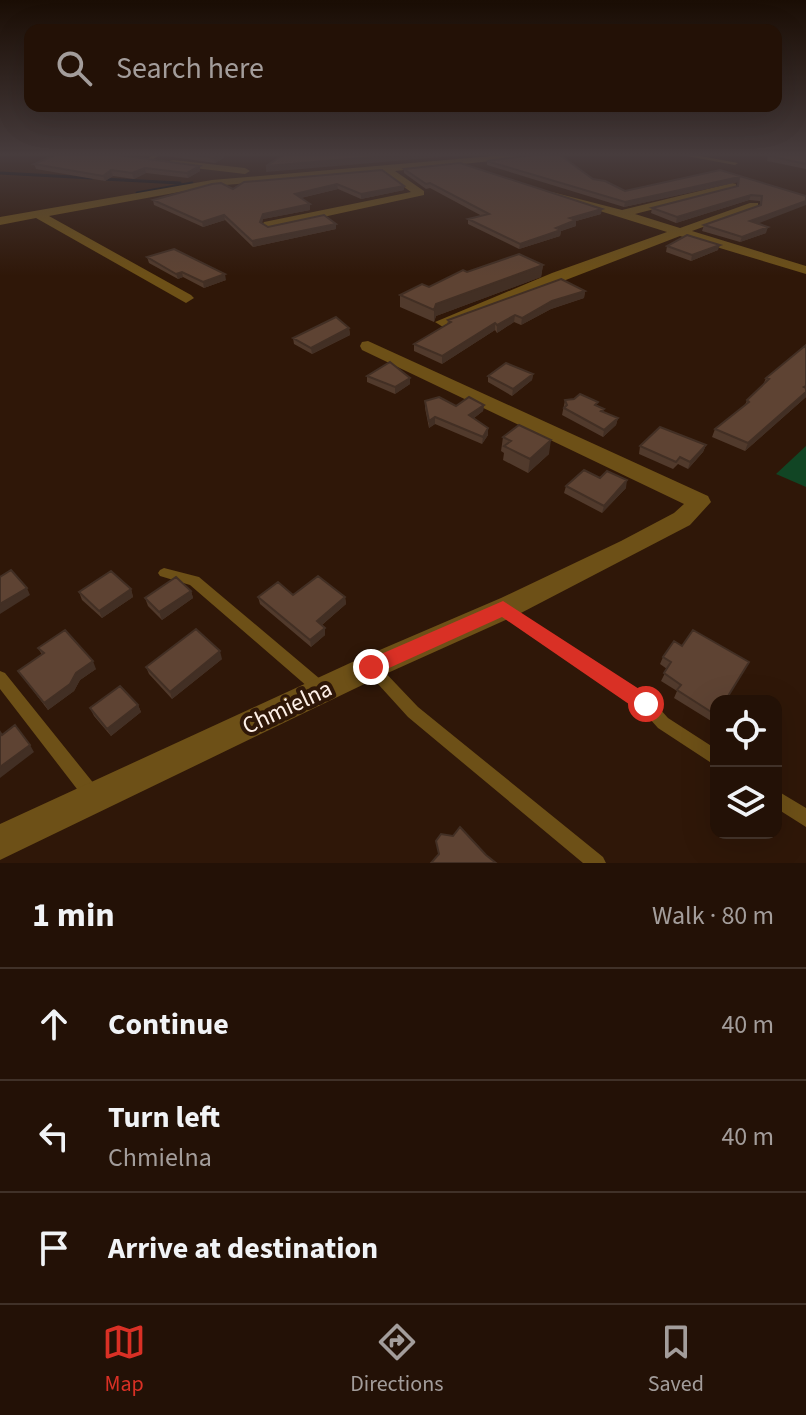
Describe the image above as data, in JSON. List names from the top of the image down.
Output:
{
  "streets": {
    "street": ["Chmielna"]
  },
  "page": {
    "search": "Search here",
    "heading": ["1 min", "Walk · 80 m"],
    "list": [
      ["Continue", "40 m"],
      ["Turn left", "Chmielna", "40 m"],
      "Arrive at destination"
    ],
    "nav": ["Map", "Directions", "Saved"]
  }
}
